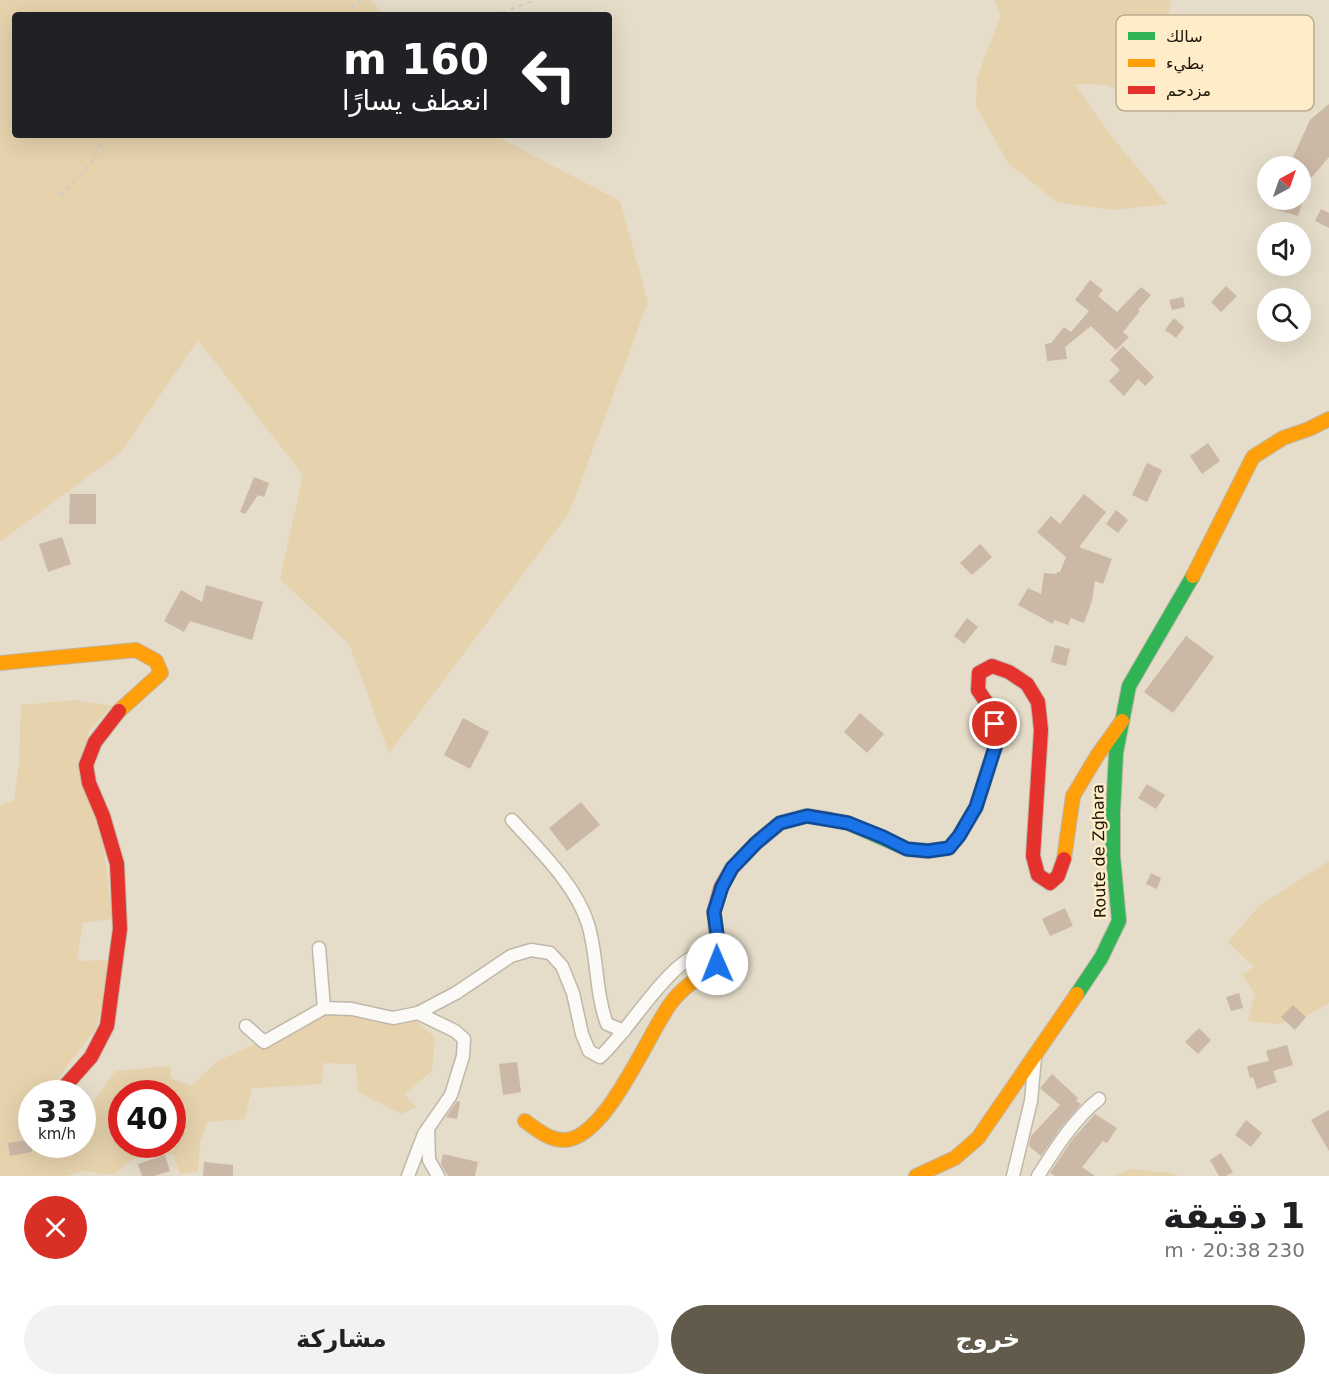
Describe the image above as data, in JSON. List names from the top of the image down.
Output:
{
  "streets": {
    "street": ["Route de Zghara"]
  },
  "legend": ["سالك", "بطيء", "مزدحم"],
  "north": "top right",
  "page": {
    "turn": ["160 m", "انعطف يسارًا"],
    "speed": "33 km/h",
    "limit": "40",
    "heading": ["1 دقيقة", "230 m · 20:38"],
    "buttons": ["خروج", "مشاركة"]
  }
}
